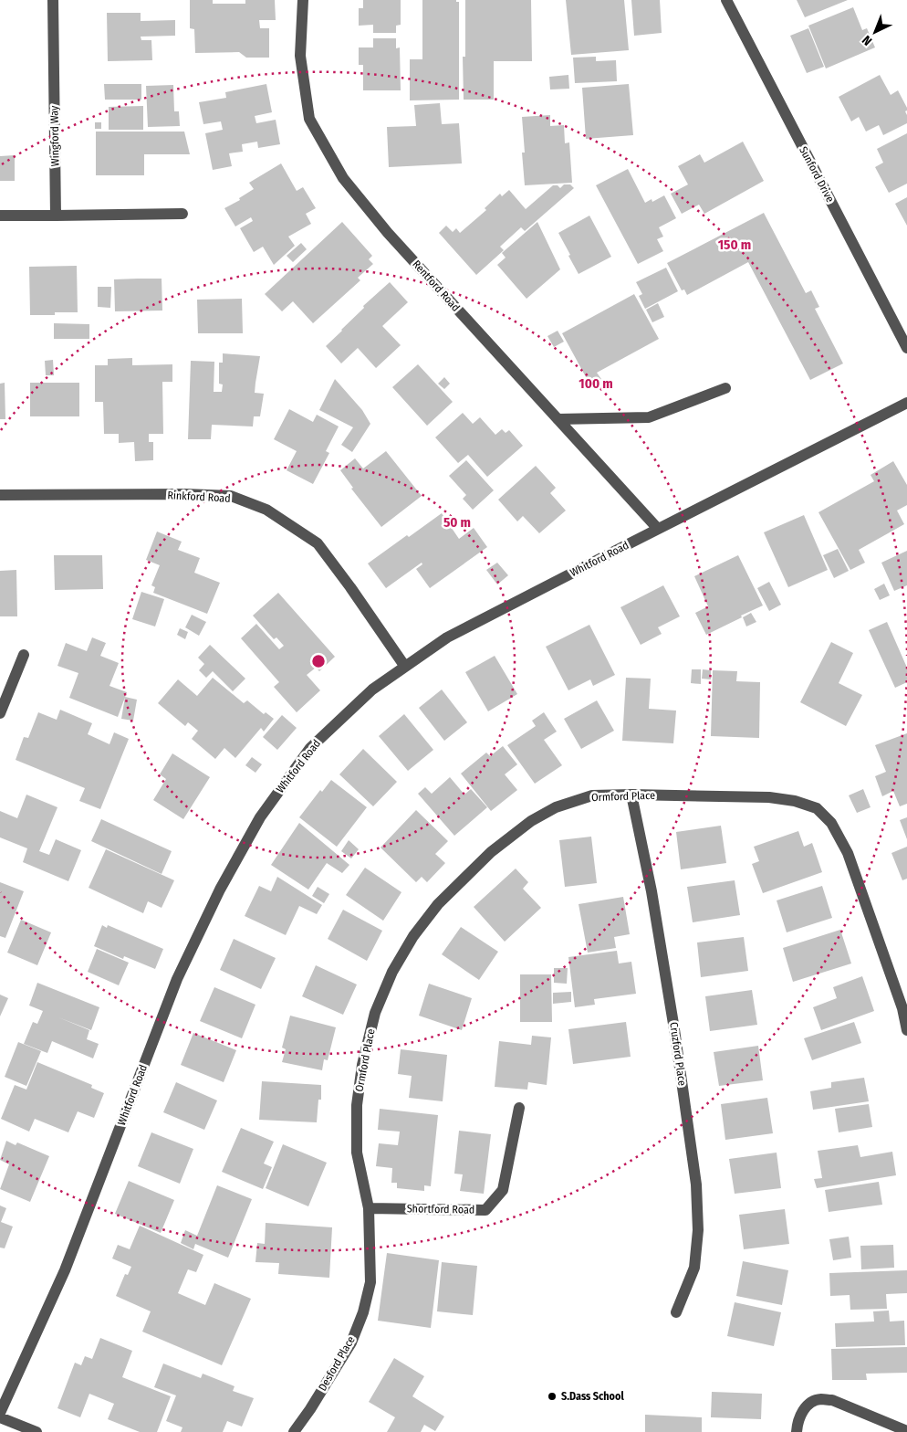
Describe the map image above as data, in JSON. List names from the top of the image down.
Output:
{
  "streets": {
    "street": [
      "Wingford Way",
      "Sunford Drive",
      "Rentford Road",
      "Rinkford Road",
      "Whitford Road",
      "Ormford Place",
      "Cruzford Place",
      "Shortford Road",
      "Desford Place"
    ]
  },
  "crossings": [
    ["Rentford Road", "Whitford Road"],
    ["Rinkford Road", "Whitford Road"],
    ["Ormford Place", "Cruzford Place"],
    ["Ormford Place", "Shortford Road"],
    ["Ormford Place", "Desford Place"],
    ["Shortford Road", "Desford Place"]
  ],
  "places": ["S.Dass School"],
  "north": "bottom left",
  "rings": ["150 m", "100 m", "50 m"]
}
